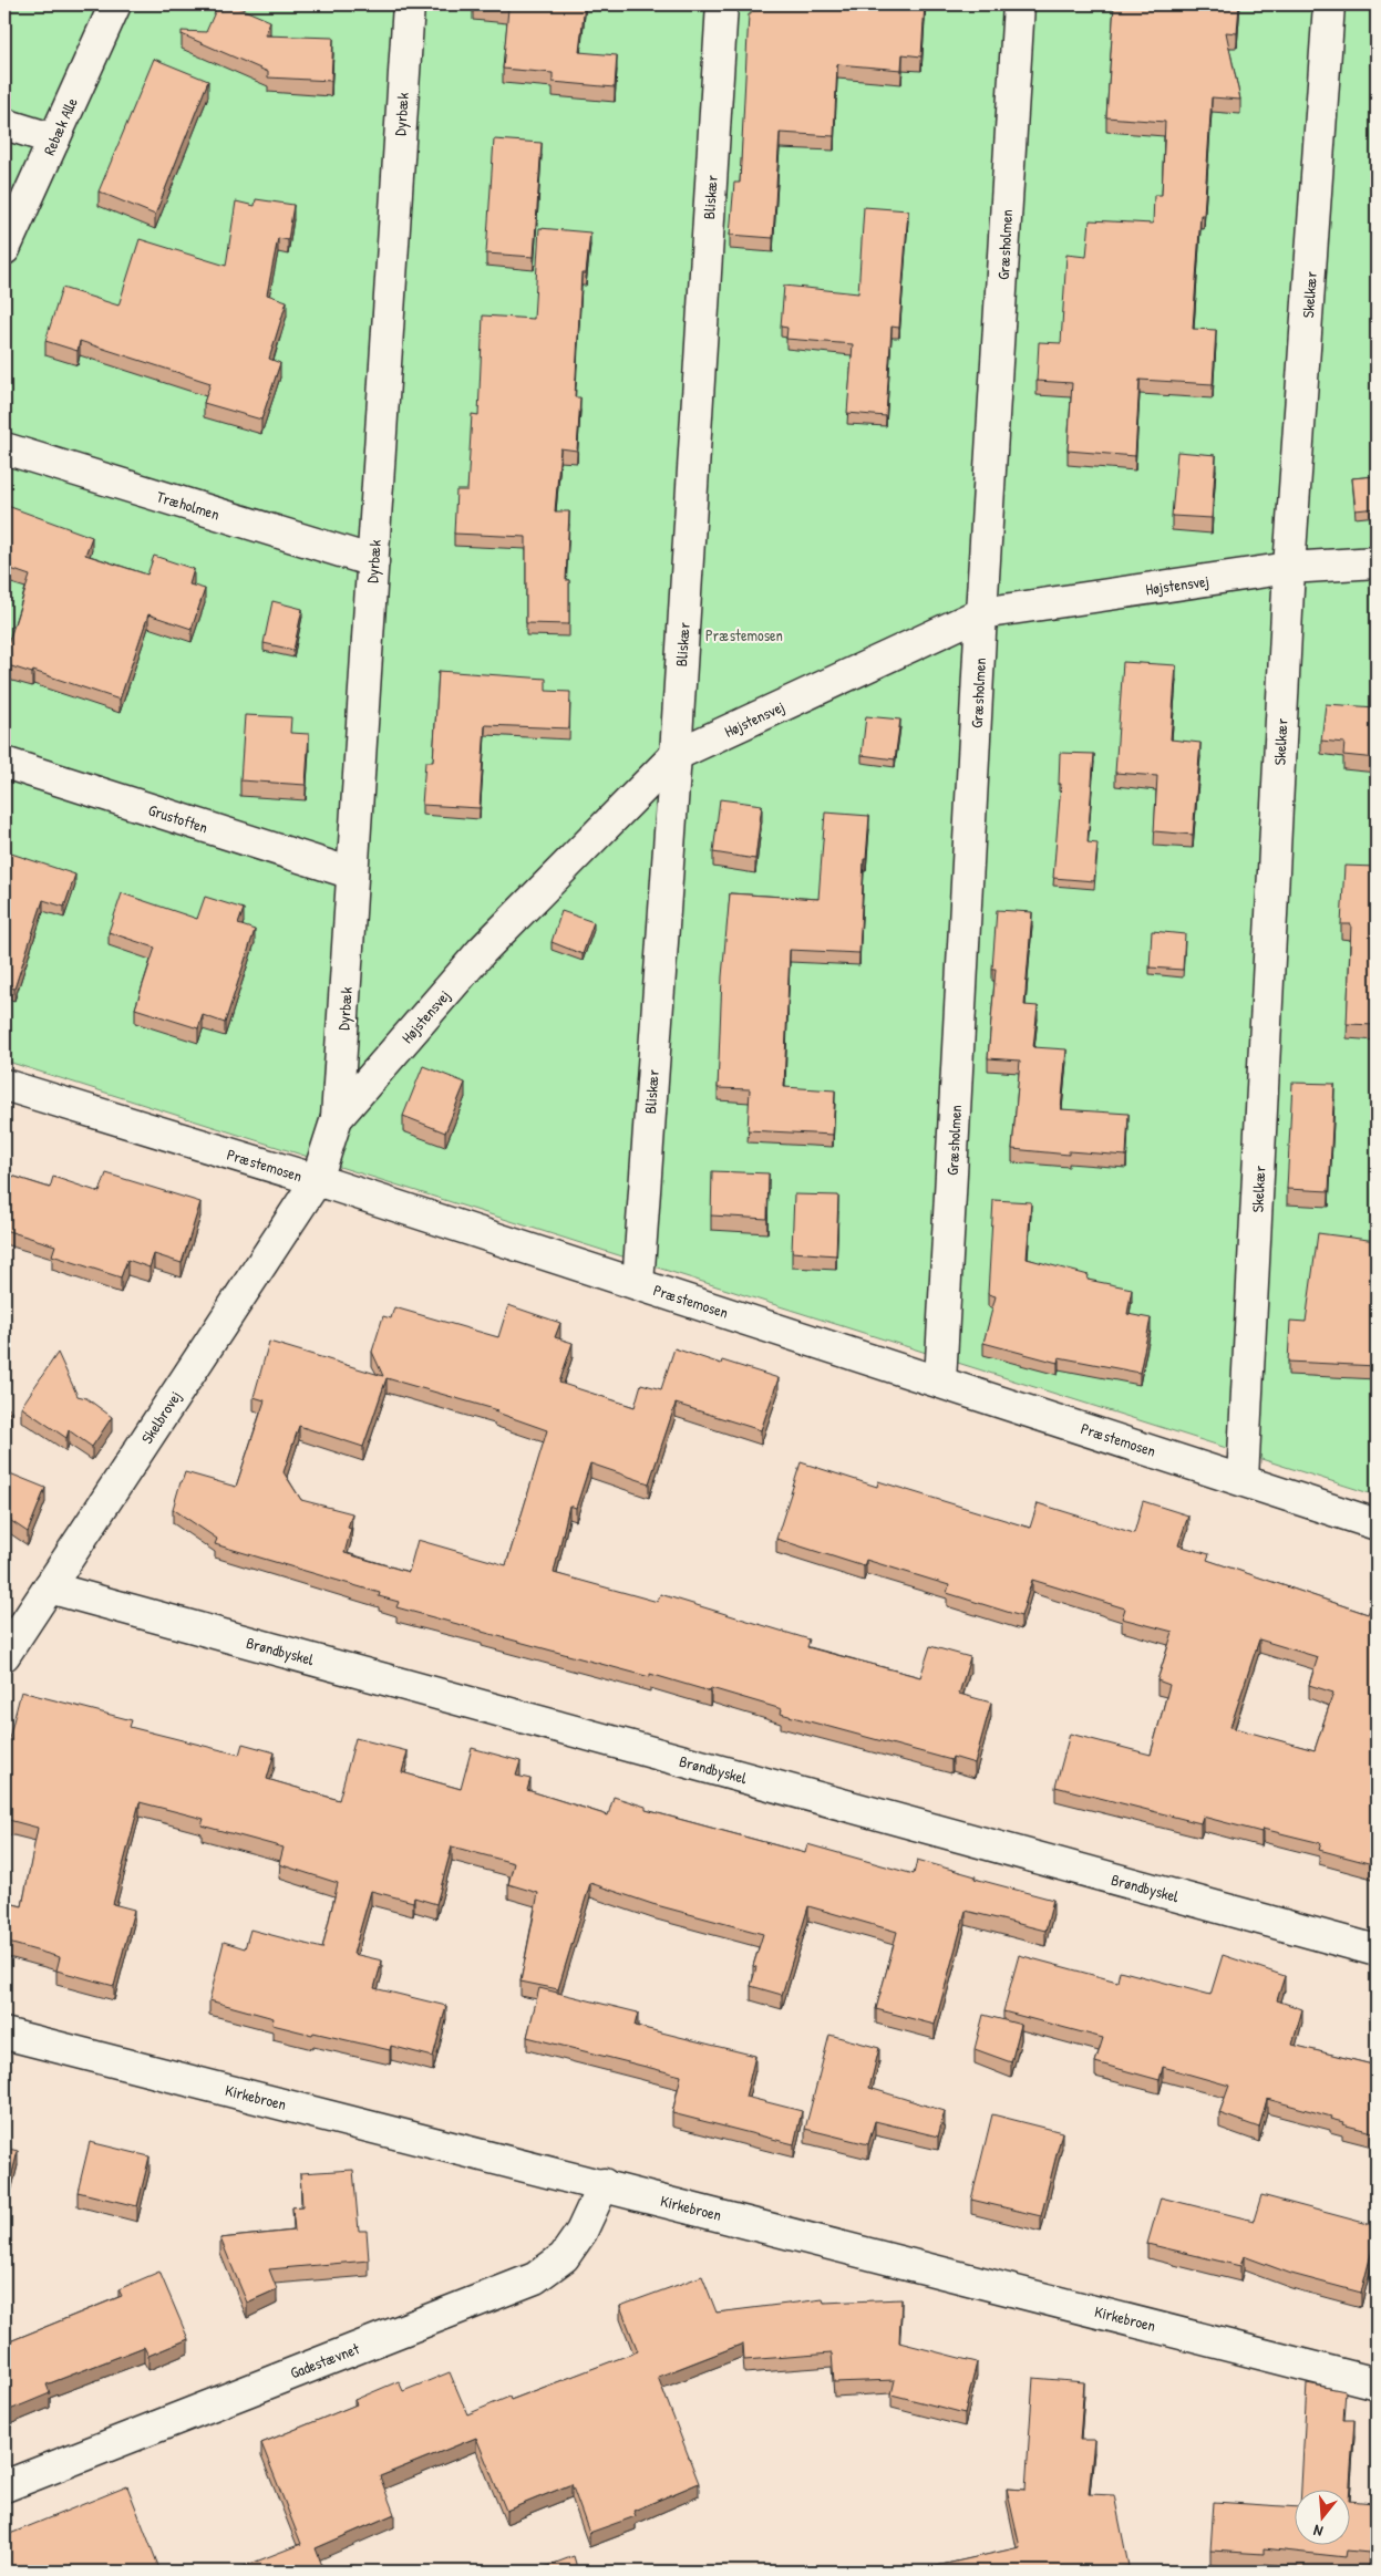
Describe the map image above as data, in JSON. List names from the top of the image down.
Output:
{
  "streets": {
    "street": [
      "Dyrbæk",
      "Rebæk Alle",
      "Bliskær",
      "Græsholmen",
      "Skelkær",
      "Træholmen",
      "Højstensvej",
      "Grustoften",
      "Præstemosen",
      "Skelbrovej",
      "Brøndbyskel",
      "Kirkebroen",
      "Gadestævnet"
    ]
  },
  "crossings": [
    ["Dyrbæk", "Træholmen"],
    ["Dyrbæk", "Højstensvej"],
    ["Dyrbæk", "Grustoften"],
    ["Bliskær", "Højstensvej"],
    ["Bliskær", "Præstemosen"],
    ["Græsholmen", "Højstensvej"],
    ["Græsholmen", "Præstemosen"],
    ["Skelkær", "Højstensvej"],
    ["Skelkær", "Præstemosen"],
    ["Højstensvej", "Præstemosen"],
    ["Højstensvej", "Skelbrovej"],
    ["Præstemosen", "Skelbrovej"],
    ["Skelbrovej", "Brøndbyskel"],
    ["Kirkebroen", "Gadestævnet"]
  ],
  "parks": ["Præstemosen"],
  "north": "bottom"
}
